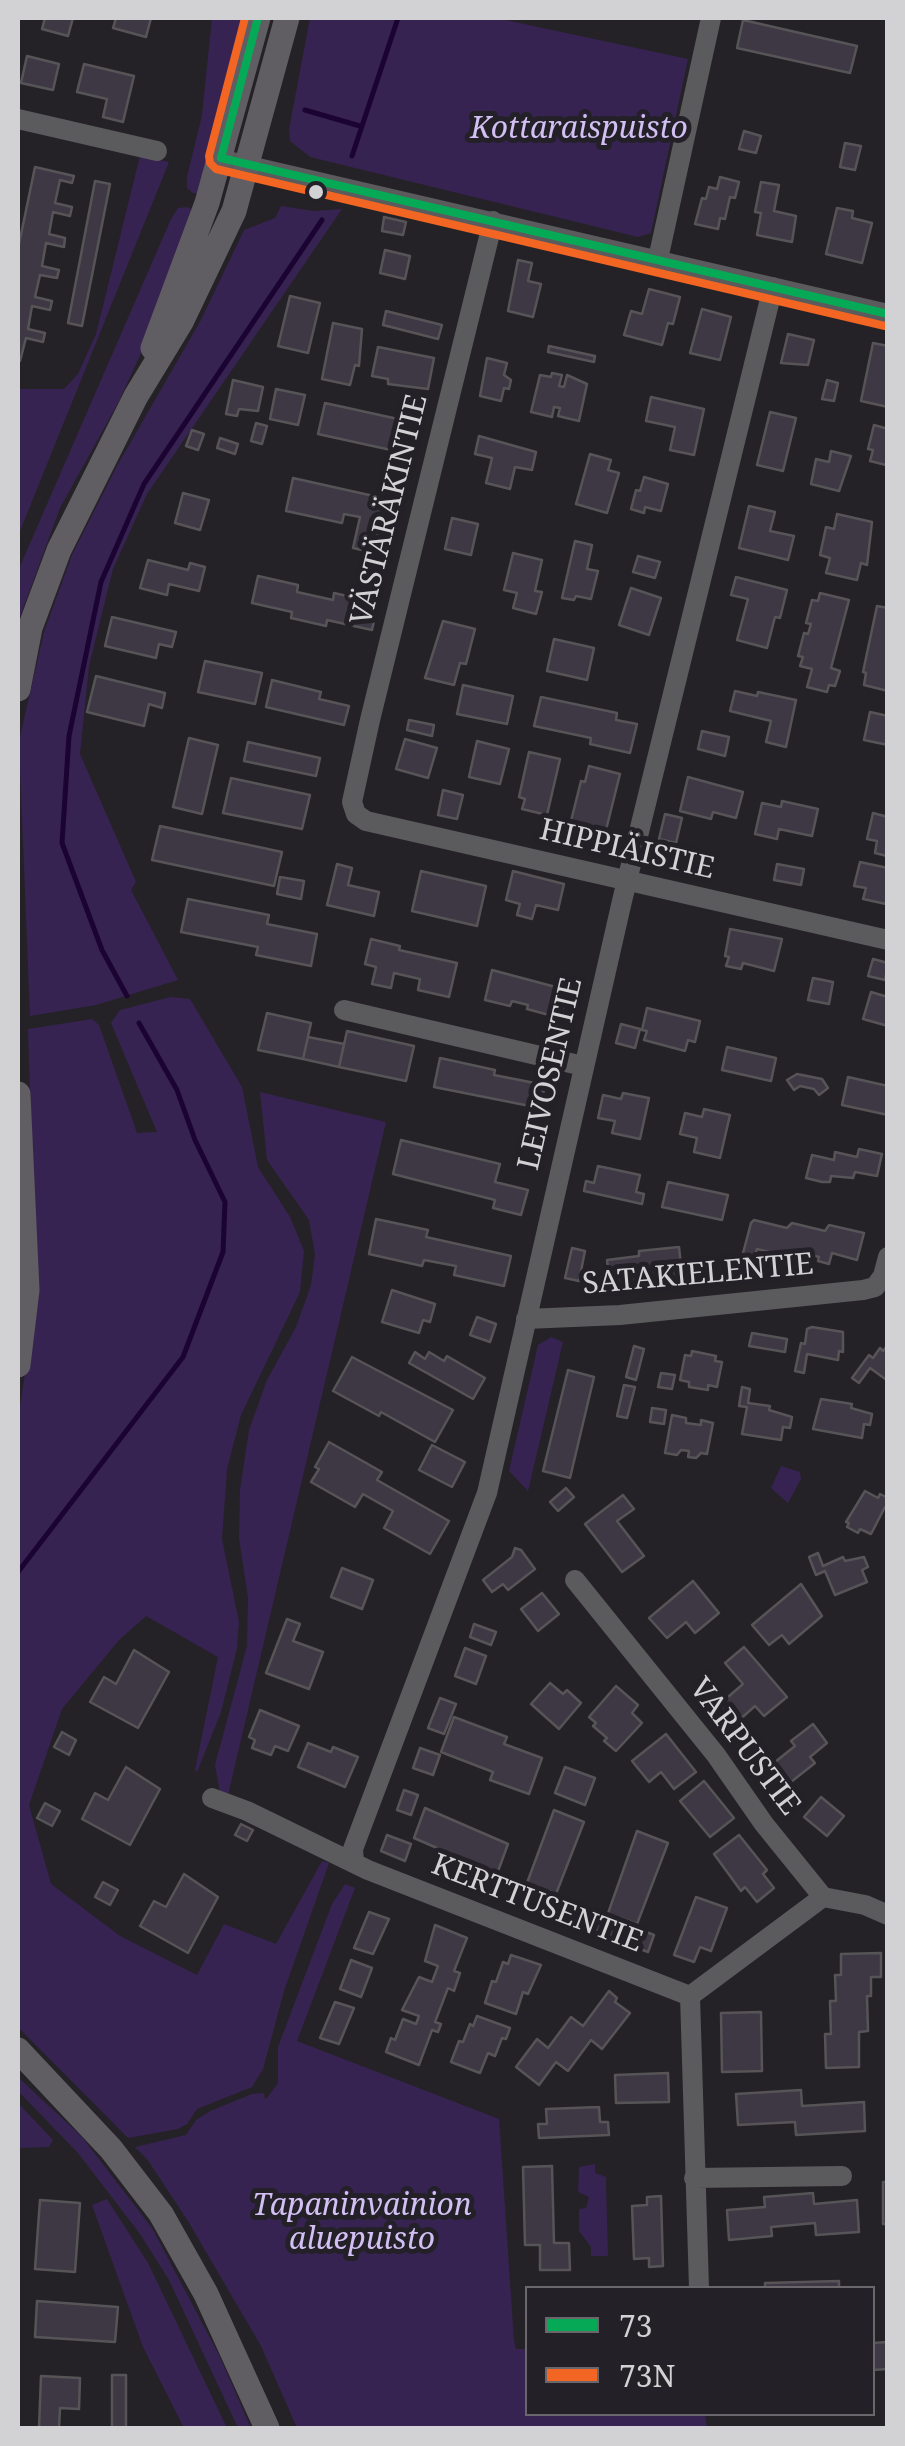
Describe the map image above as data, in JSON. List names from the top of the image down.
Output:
{
  "streets": {
    "street": [
      "VÄSTÄRÄKINTIE",
      "HIPPIÄISTIE",
      "LEIVOSENTIE",
      "SATAKIELENTIE",
      "VARPUSTIE",
      "KERTTUSENTIE"
    ]
  },
  "crossings": [
    ["VÄSTÄRÄKINTIE", "HIPPIÄISTIE"],
    ["HIPPIÄISTIE", "LEIVOSENTIE"],
    ["LEIVOSENTIE", "SATAKIELENTIE"],
    ["LEIVOSENTIE", "KERTTUSENTIE"]
  ],
  "parks": ["Kottaraispuisto", "Tapaninvainion aluepuisto"],
  "lines": ["transit line 73", "transit line 73N"],
  "legend": ["73", "73N"]
}
